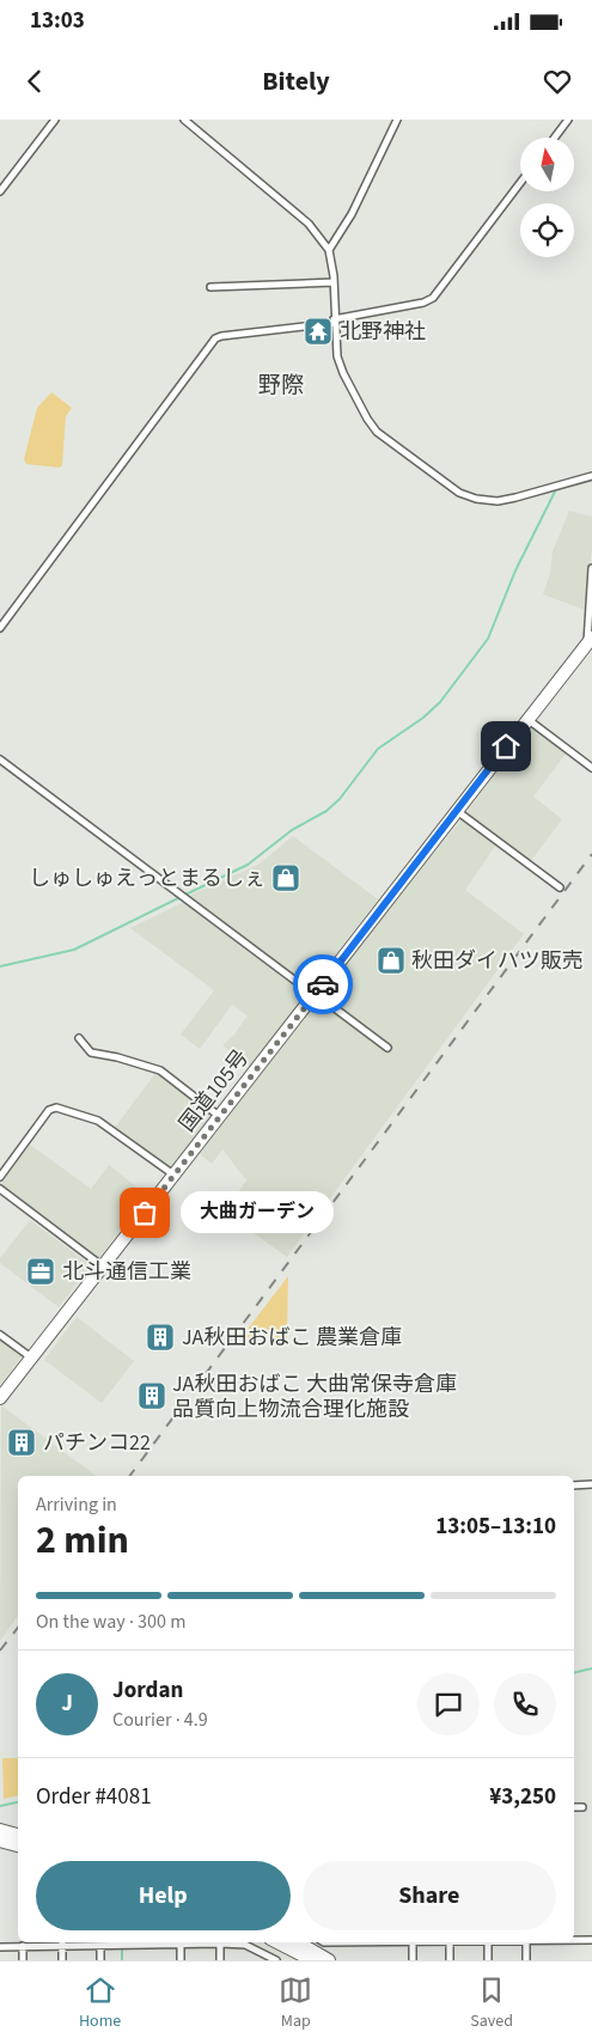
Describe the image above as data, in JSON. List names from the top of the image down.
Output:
{
  "streets": {
    "highway": ["国道105号"]
  },
  "districts": ["野際"],
  "places": {
    "temple": ["北野神社"],
    "shop": ["しゅしゅえっとまるしぇ", "秋田ダイハツ販売"],
    "other": ["大曲ガーデン"],
    "office": ["北斗通信工業"],
    "building": ["JA秋田おばこ 農業倉庫", "JA秋田おばこ 大曲常保寺倉庫 品質向上物流合理化施設", "パチンコ22"]
  },
  "north": "top",
  "page": {
    "status": "13:03",
    "header": "Bitely",
    "bubble": "大曲ガーデン",
    "heading": ["2 min", "Arriving in", "13:05–13:10"],
    "panel": [
      "Jordan",
      "Courier · 4.9",
      "Order #4081",
      "¥3,250"
    ],
    "bar": "On the way · 300 m",
    "round": "J",
    "buttons": ["Help", "Share"],
    "tabs": ["Home", "Map", "Saved"]
  }
}
